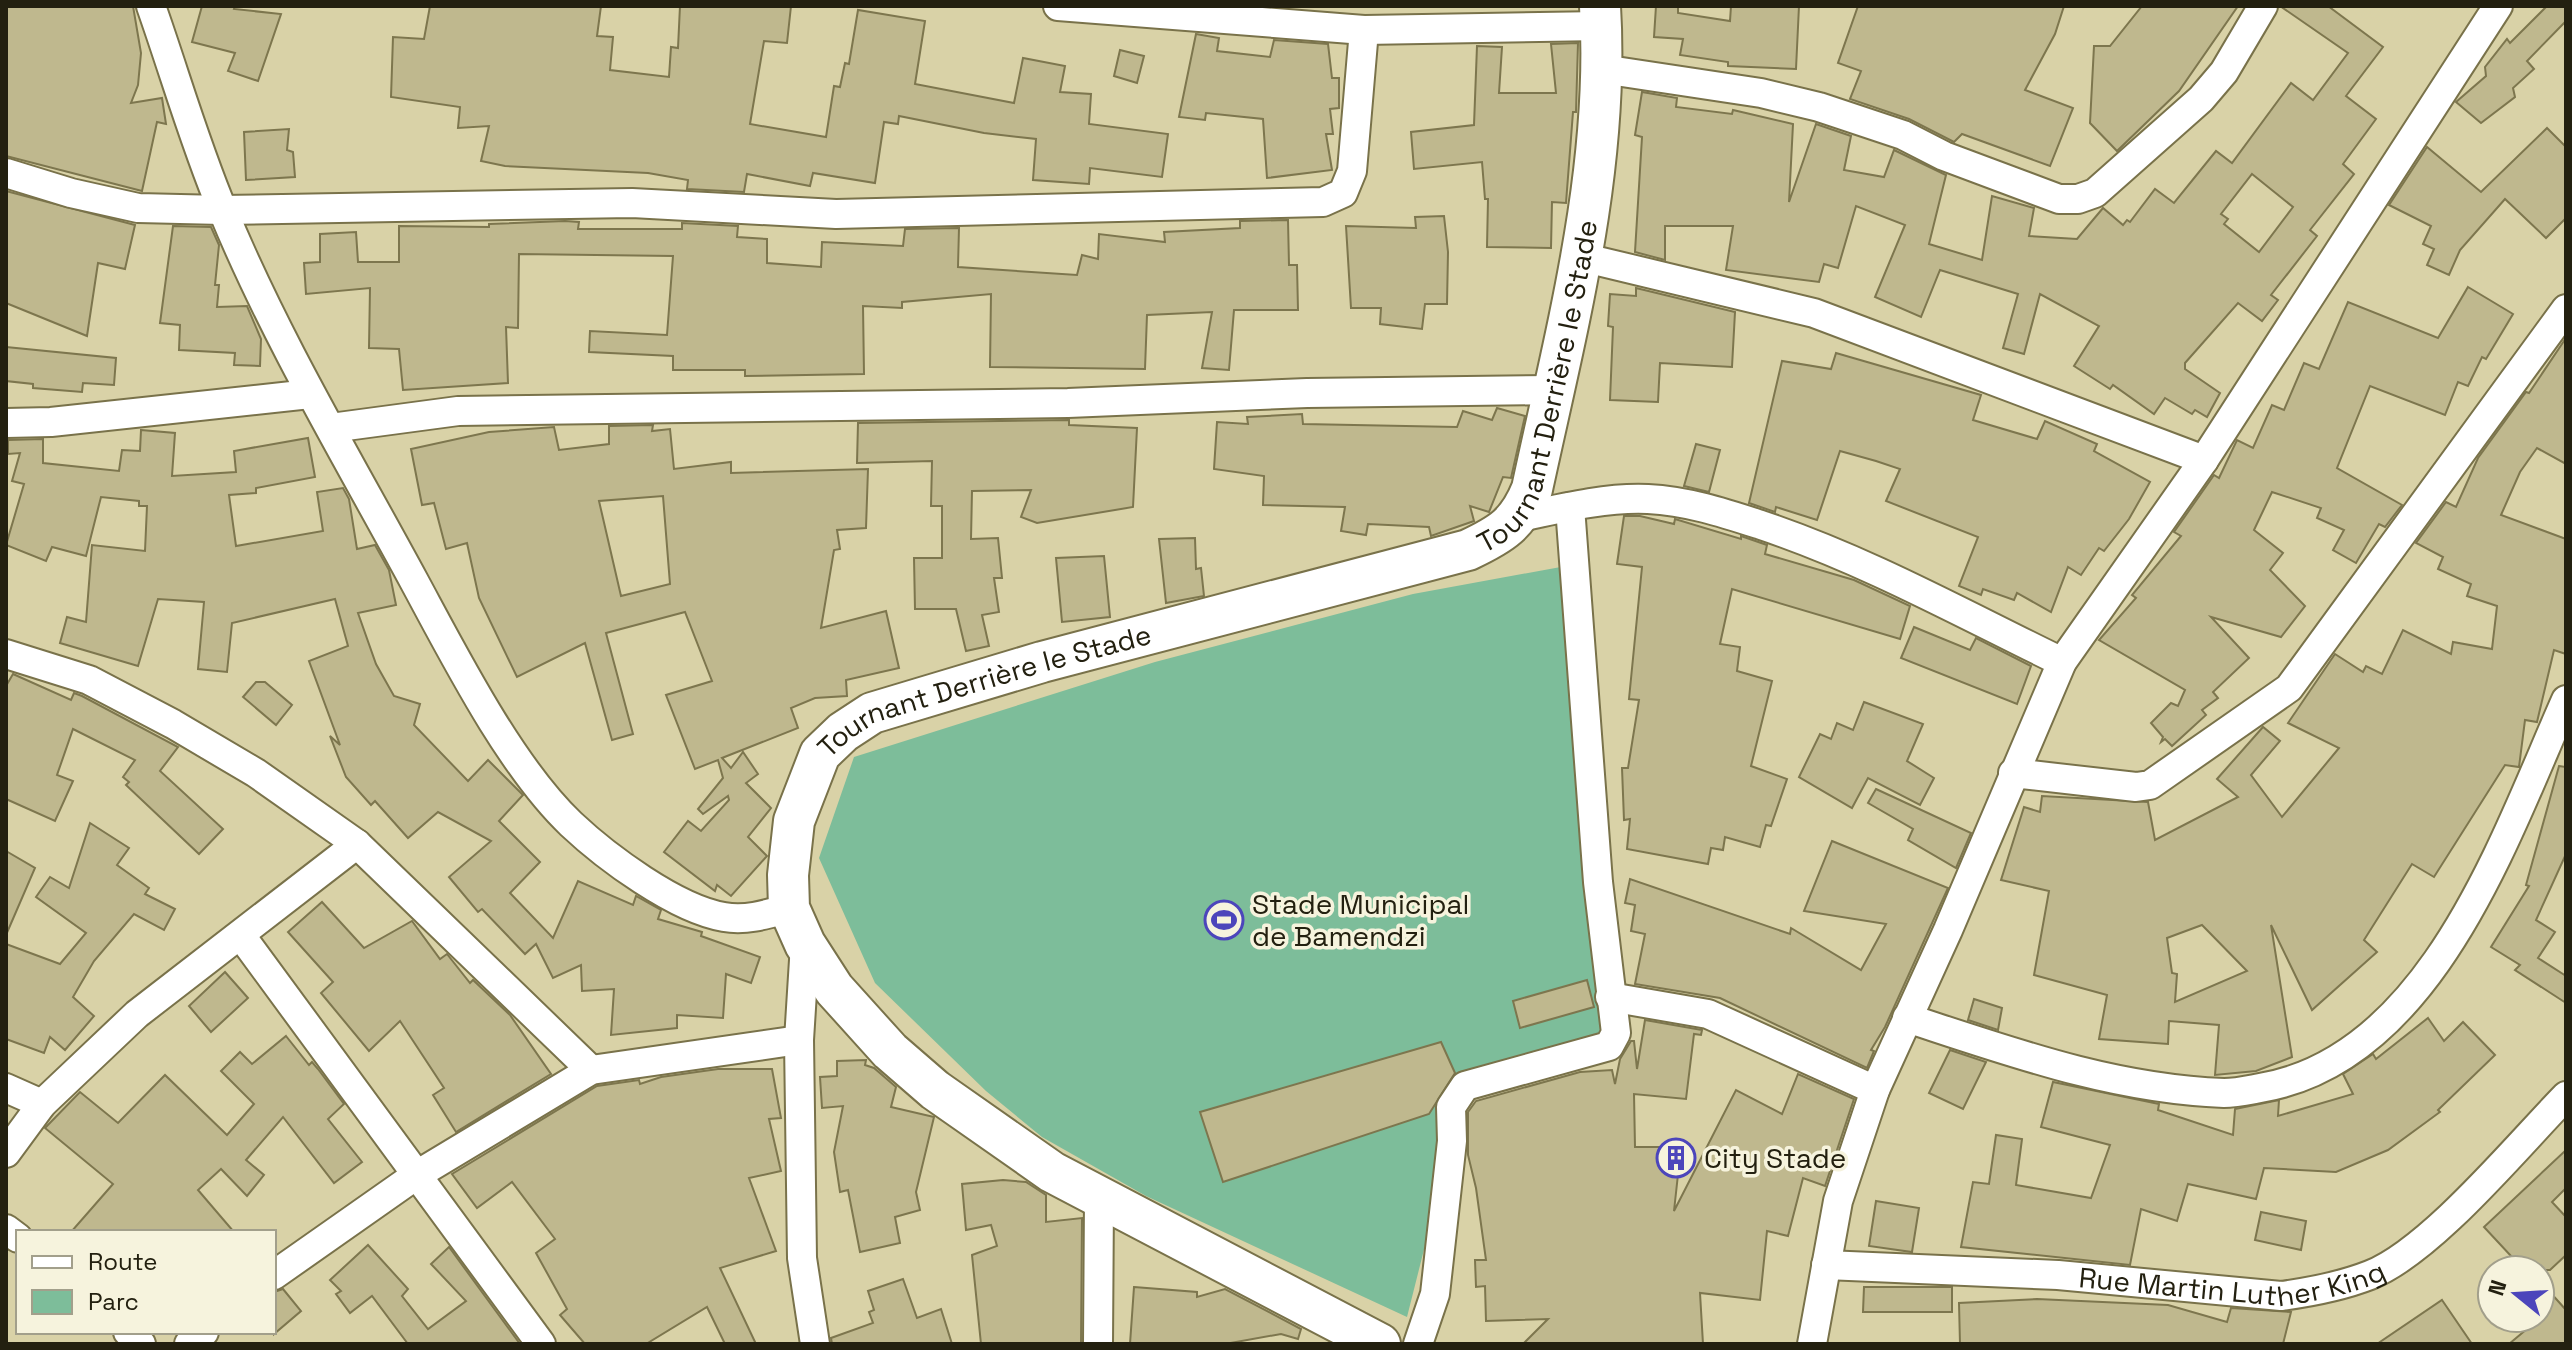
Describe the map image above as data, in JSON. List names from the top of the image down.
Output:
{
  "streets": {
    "street": ["Tournant Derrière le Stade", "Rue Martin Luther King"]
  },
  "places": {
    "sports": ["Stade Municipal de Bamendzi"],
    "building": ["City Stade"]
  },
  "legend": ["Route", "Parc"],
  "north": "left"
}
